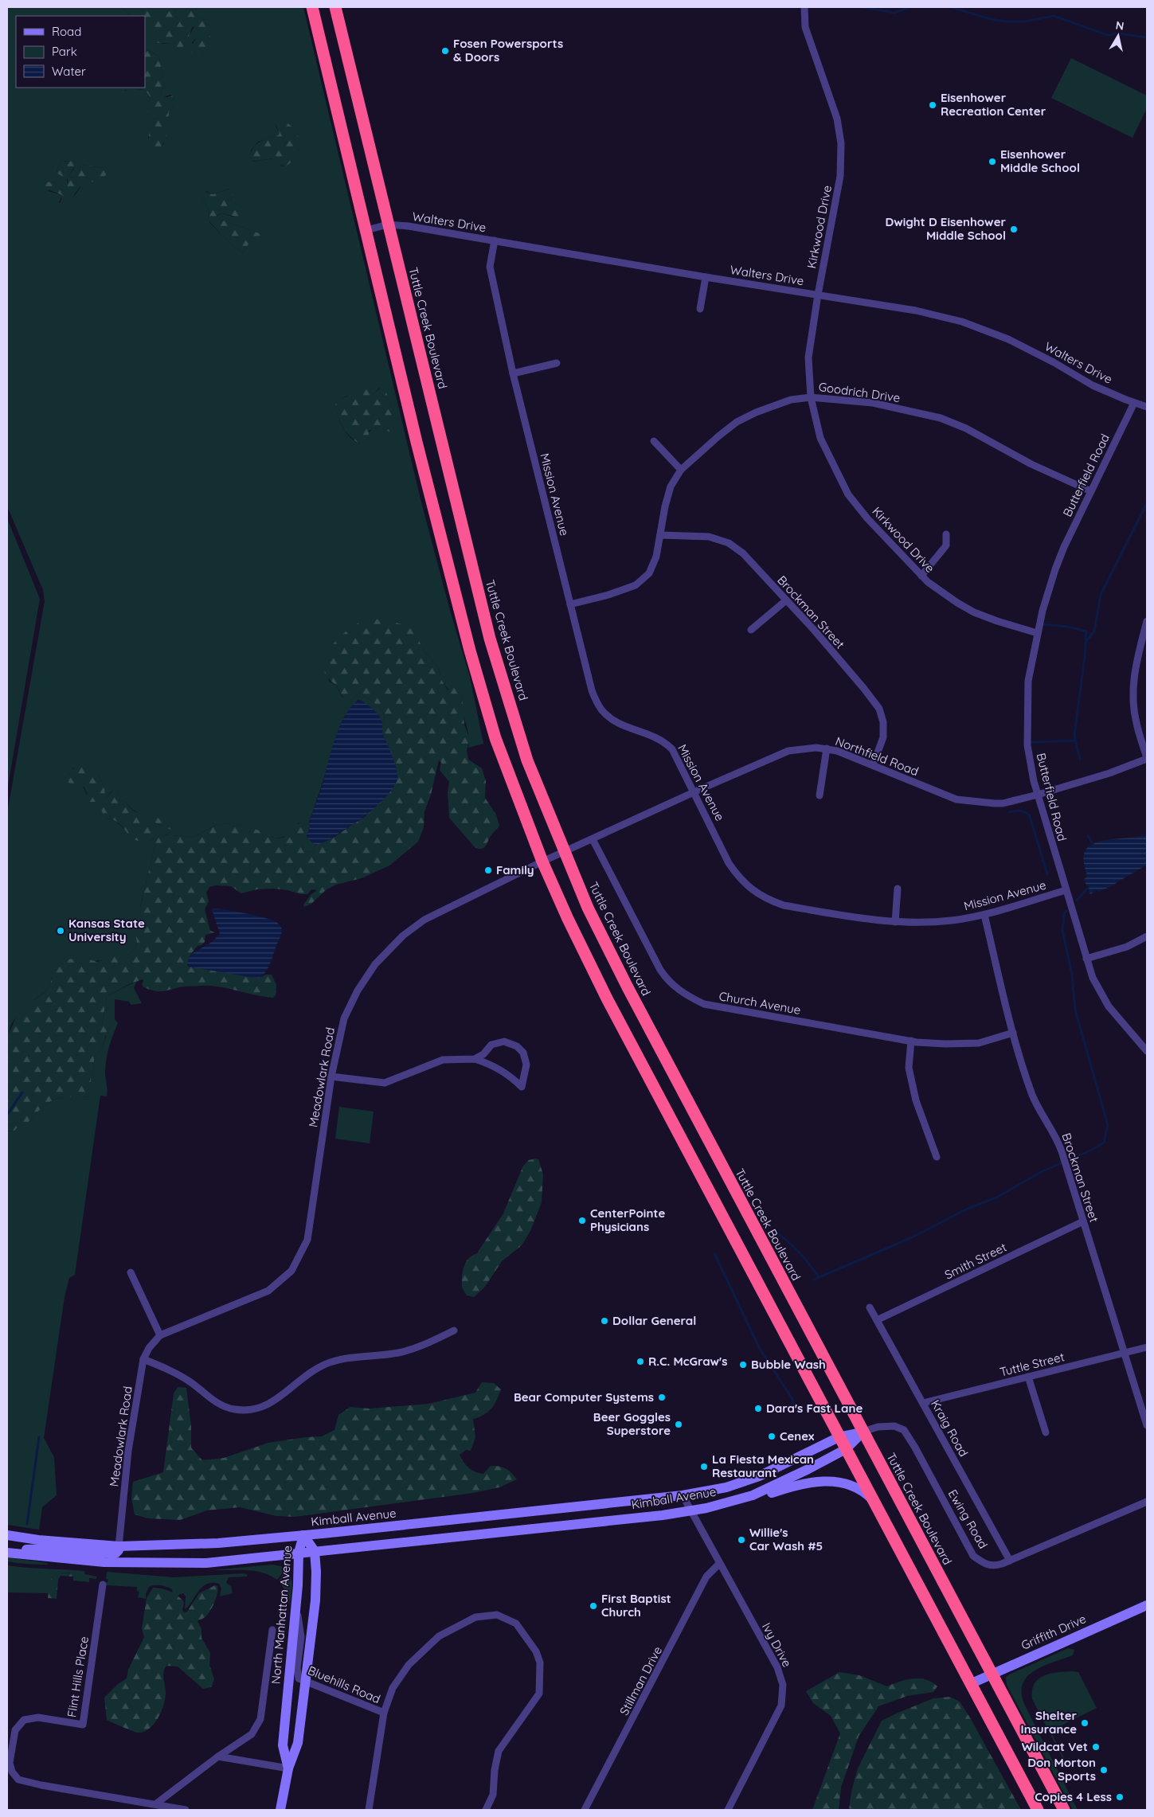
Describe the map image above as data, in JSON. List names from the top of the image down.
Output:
{
  "streets": {
    "highway": ["Tuttle Creek Boulevard"],
    "main road": ["Kimball Avenue", "North Manhattan Avenue", "Griffith Drive"],
    "street": [
      "Walters Drive",
      "Kirkwood Drive",
      "Goodrich Drive",
      "Butterfield Road",
      "Mission Avenue",
      "Brockman Street",
      "Northfield Road",
      "Church Avenue",
      "Meadowlark Road",
      "Smith Street",
      "Tuttle Street",
      "Kraig Road",
      "Ewing Road",
      "Ivy Drive",
      "Flint Hills Place",
      "Stillman Drive",
      "Bluehills Road"
    ]
  },
  "crossings": [
    ["Walters Drive", "Kirkwood Drive"],
    ["Walters Drive", "Tuttle Creek Boulevard"],
    ["Walters Drive", "Butterfield Road"],
    ["Walters Drive", "Mission Avenue"],
    ["Kirkwood Drive", "Goodrich Drive"],
    ["Kirkwood Drive", "Butterfield Road"],
    ["Tuttle Creek Boulevard", "Northfield Road"],
    ["Tuttle Creek Boulevard", "Meadowlark Road"],
    ["Tuttle Creek Boulevard", "Kimball Avenue"],
    ["Tuttle Creek Boulevard", "Ewing Road"],
    ["Tuttle Creek Boulevard", "Griffith Drive"],
    ["Goodrich Drive", "Butterfield Road"],
    ["Goodrich Drive", "Mission Avenue"],
    ["Goodrich Drive", "Brockman Street"],
    ["Butterfield Road", "Mission Avenue"],
    ["Butterfield Road", "Northfield Road"],
    ["Mission Avenue", "Brockman Street"],
    ["Mission Avenue", "Northfield Road"],
    ["Brockman Street", "Northfield Road"],
    ["Brockman Street", "Church Avenue"],
    ["Brockman Street", "Smith Street"],
    ["Brockman Street", "Tuttle Street"],
    ["Northfield Road", "Church Avenue"],
    ["Northfield Road", "Meadowlark Road"],
    ["Meadowlark Road", "Kimball Avenue"],
    ["Smith Street", "Kraig Road"],
    ["Tuttle Street", "Kraig Road"],
    ["Kraig Road", "Ewing Road"],
    ["Kimball Avenue", "Ewing Road"],
    ["Kimball Avenue", "North Manhattan Avenue"],
    ["Kimball Avenue", "Ivy Drive"],
    ["North Manhattan Avenue", "Bluehills Road"],
    ["Ivy Drive", "Stillman Drive"]
  ],
  "places": [
    "Fosen Powersports & Doors",
    "Eisenhower Recreation Center",
    "Eisenhower Middle School",
    "Dwight D Eisenhower Middle School",
    "Family",
    "Kansas State University",
    "CenterPointe Physicians",
    "Dollar General",
    "R.C. McGraw's",
    "Bubble Wash",
    "Bear Computer Systems",
    "Dara's Fast Lane",
    "Beer Goggles Superstore",
    "Cenex",
    "La Fiesta Mexican Restaurant",
    "Willie's Car Wash #5",
    "First Baptist Church",
    "Shelter Insurance",
    "Wildcat Vet",
    "Don Morton Sports",
    "Copies 4 Less"
  ],
  "legend": ["Road", "Park", "Water"],
  "north": "top"
}
